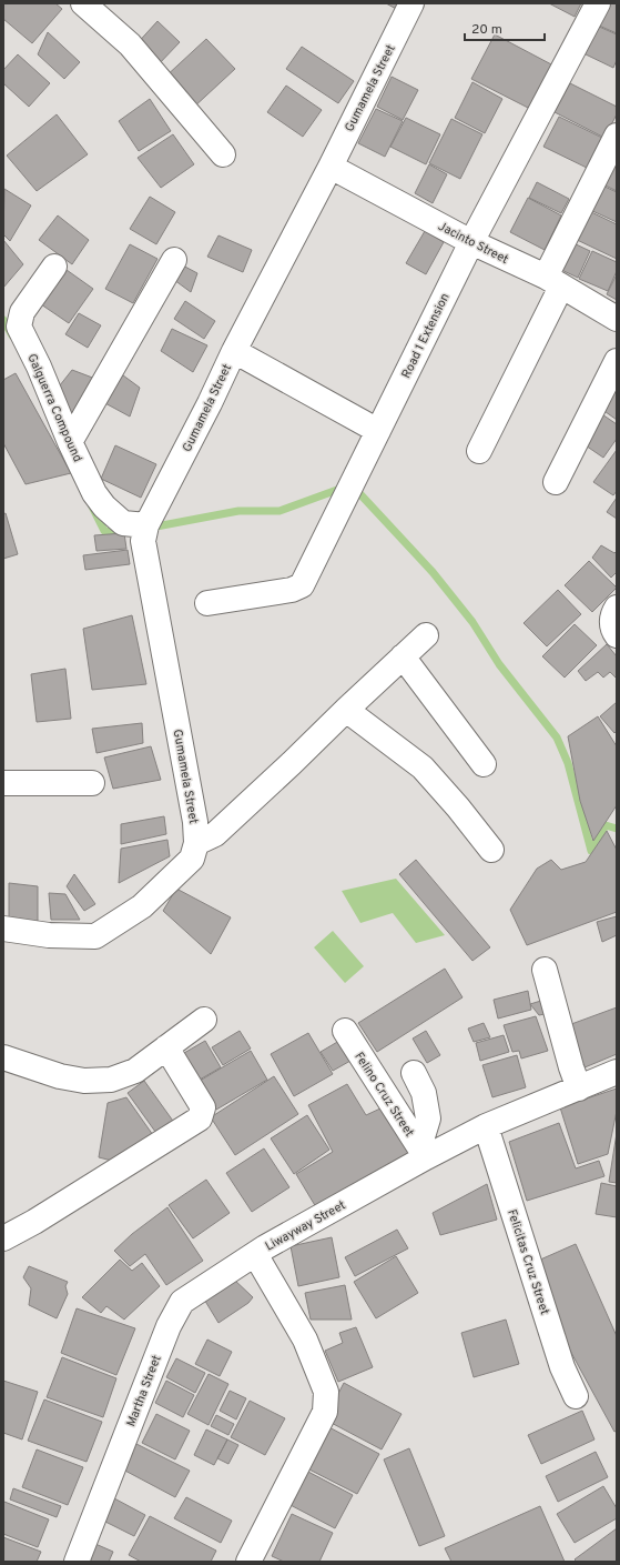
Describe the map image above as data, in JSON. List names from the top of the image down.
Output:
{
  "streets": {
    "street": [
      "Gumamela Street",
      "Jacinto Street",
      "Road 1 Extension",
      "Galguerra Compound",
      "Felino Cruz Street",
      "Liwayway Street",
      "Felicitas Cruz Street",
      "Martha Street"
    ]
  },
  "crossings": [
    ["Gumamela Street", "Jacinto Street"],
    ["Gumamela Street", "Galguerra Compound"],
    ["Jacinto Street", "Road 1 Extension"],
    ["Felino Cruz Street", "Liwayway Street"],
    ["Liwayway Street", "Felicitas Cruz Street"],
    ["Liwayway Street", "Martha Street"]
  ],
  "scale_bar": "20 m"
}
